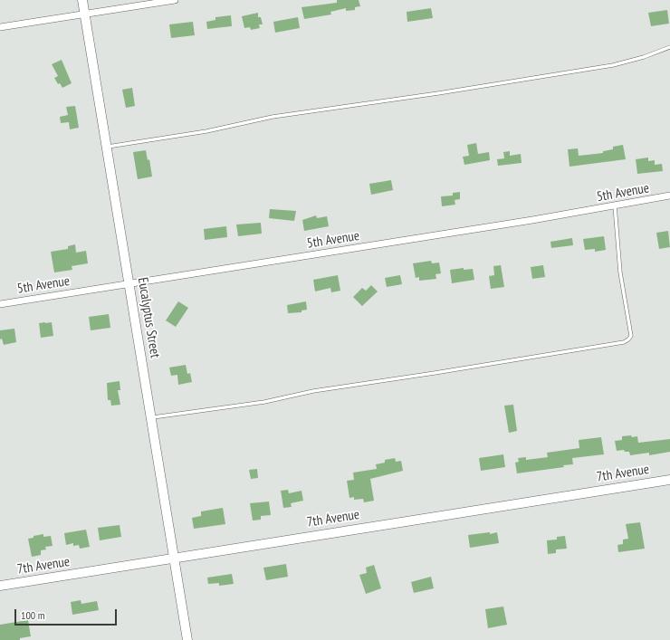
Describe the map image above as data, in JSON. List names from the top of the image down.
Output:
{
  "streets": {
    "street": ["5th Avenue", "Eucalyptus Street", "7th Avenue"]
  },
  "crossings": [
    ["5th Avenue", "Eucalyptus Street"],
    ["Eucalyptus Street", "7th Avenue"]
  ],
  "scale_bar": "100 m"
}
